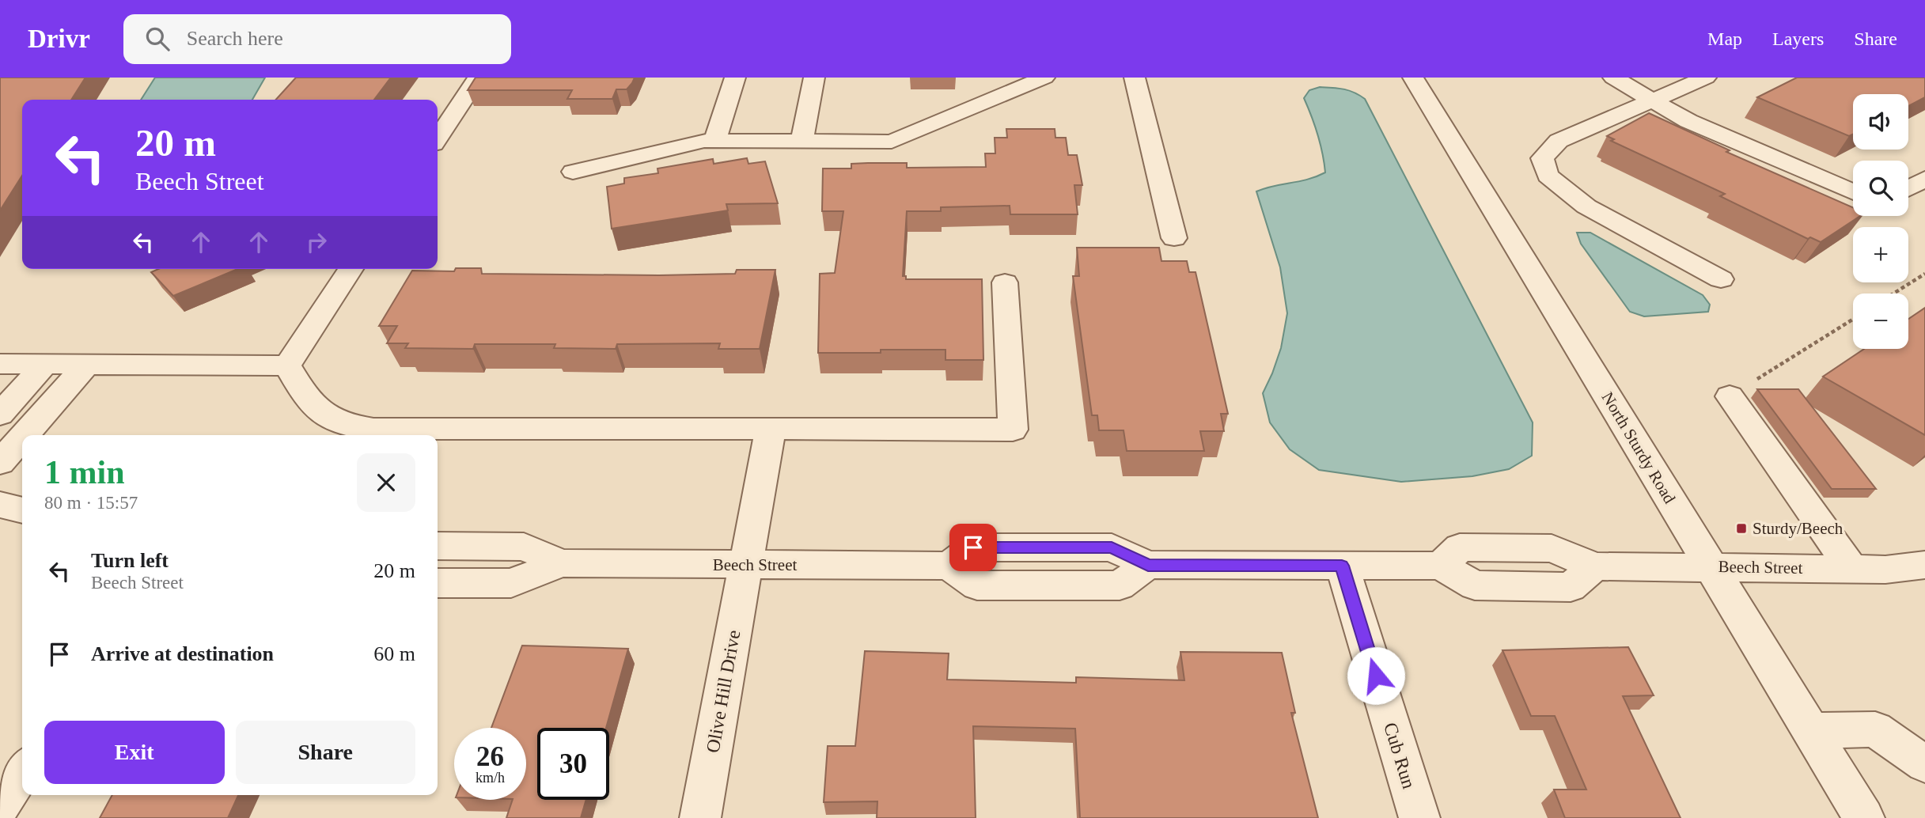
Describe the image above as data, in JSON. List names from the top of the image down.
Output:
{
  "streets": {
    "street": [
      "North Sturdy Road",
      "Beech Street",
      "Olive Hill Drive",
      "Cub Run"
    ]
  },
  "crossings": [
    ["North Sturdy Road", "Beech Street"],
    ["Beech Street", "Olive Hill Drive"],
    ["Beech Street", "Cub Run"]
  ],
  "places": {
    "transit": ["Sturdy/Beech"]
  },
  "page": {
    "header": "Drivr",
    "search": "Search here",
    "nav": ["Map", "Layers", "Share"],
    "map_buttons": ["+", "−"],
    "turn": ["20 m", "Beech Street"],
    "heading": ["1 min", "80 m · 15:57"],
    "list": [
      {
        "name": "Turn left",
        "note": "Beech Street",
        "value": "20 m"
      },
      {
        "name": "Arrive at destination",
        "value": "60 m"
      }
    ],
    "buttons": ["Exit", "Share"],
    "speed": "26 km/h",
    "limit": "30"
  }
}
